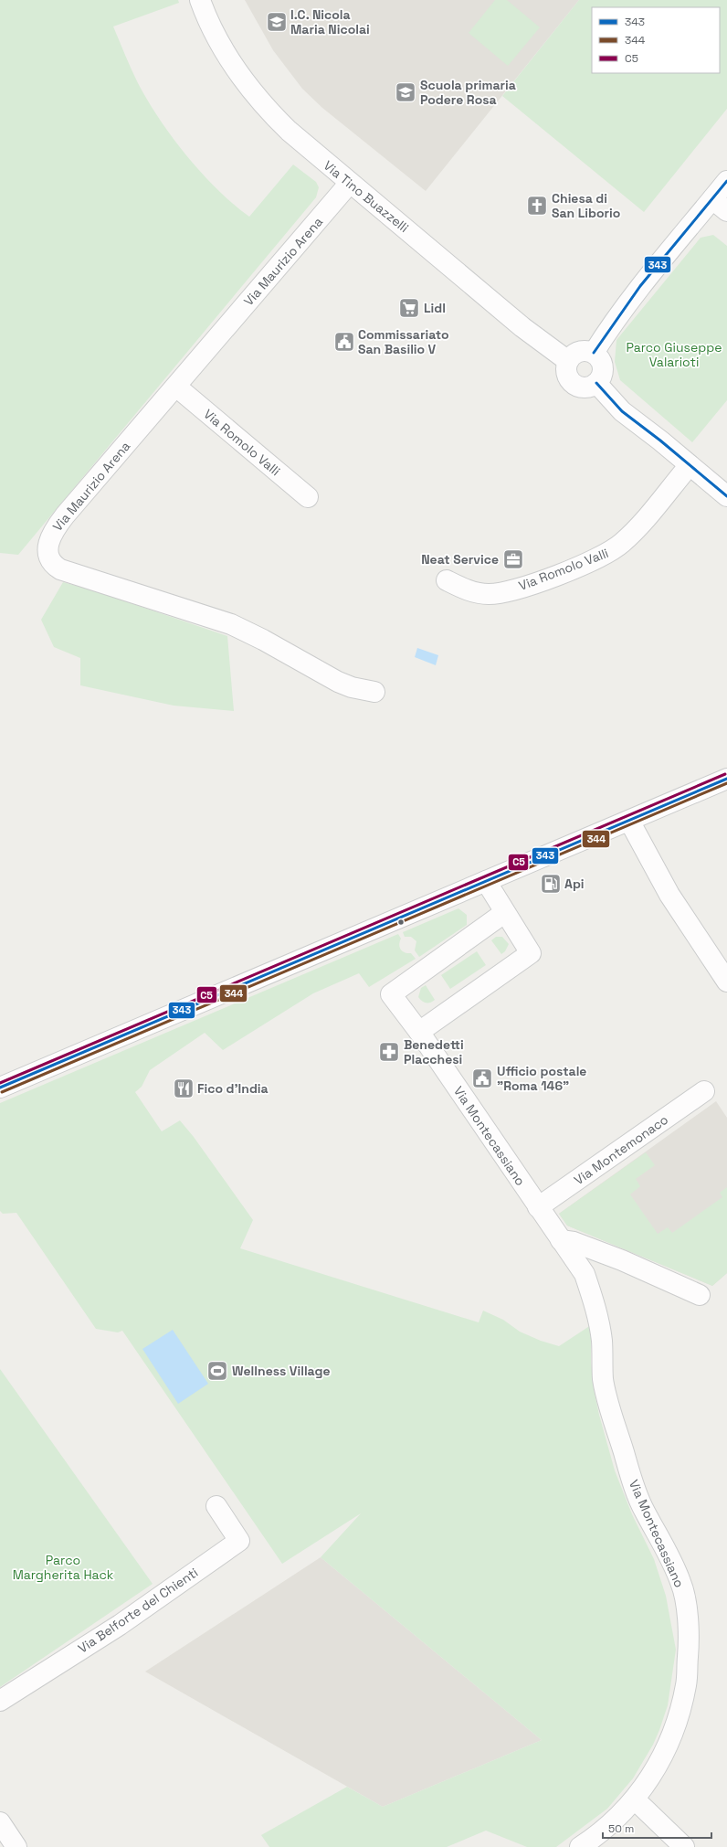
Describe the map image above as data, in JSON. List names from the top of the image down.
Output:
{
  "streets": {
    "street": [
      "Via Tino Buazzelli",
      "Via Maurizio Arena",
      "Via Romolo Valli",
      "Via Montecassiano",
      "Via Montemonaco",
      "Via Belforte del Chienti"
    ]
  },
  "crossings": [
    ["Via Tino Buazzelli", "Via Maurizio Arena"],
    ["Via Maurizio Arena", "Via Romolo Valli"],
    ["Via Montecassiano", "Via Montemonaco"]
  ],
  "parks": ["Parco Giuseppe Valarioti", "Parco Margherita Hack"],
  "places": {
    "school or university": ["I.C. Nicola Maria Nicolai", "Scuola primaria Podere Rosa"],
    "church": ["Chiesa di San Liborio"],
    "supermarket": ["Lidl"],
    "public building": ["Commissariato San Basilio V", "Ufficio postale \"Roma 146\""],
    "office": ["Neat Service"],
    "fuel station": ["Api"],
    "pharmacy": ["Benedetti Placchesi"],
    "restaurant": ["Fico d'India"],
    "sports": ["Wellness Village"]
  },
  "lines": ["transit line 343", "transit line C5", "transit line 344"],
  "legend": ["343", "344", "C5"],
  "scale_bar": "50 m"
}
